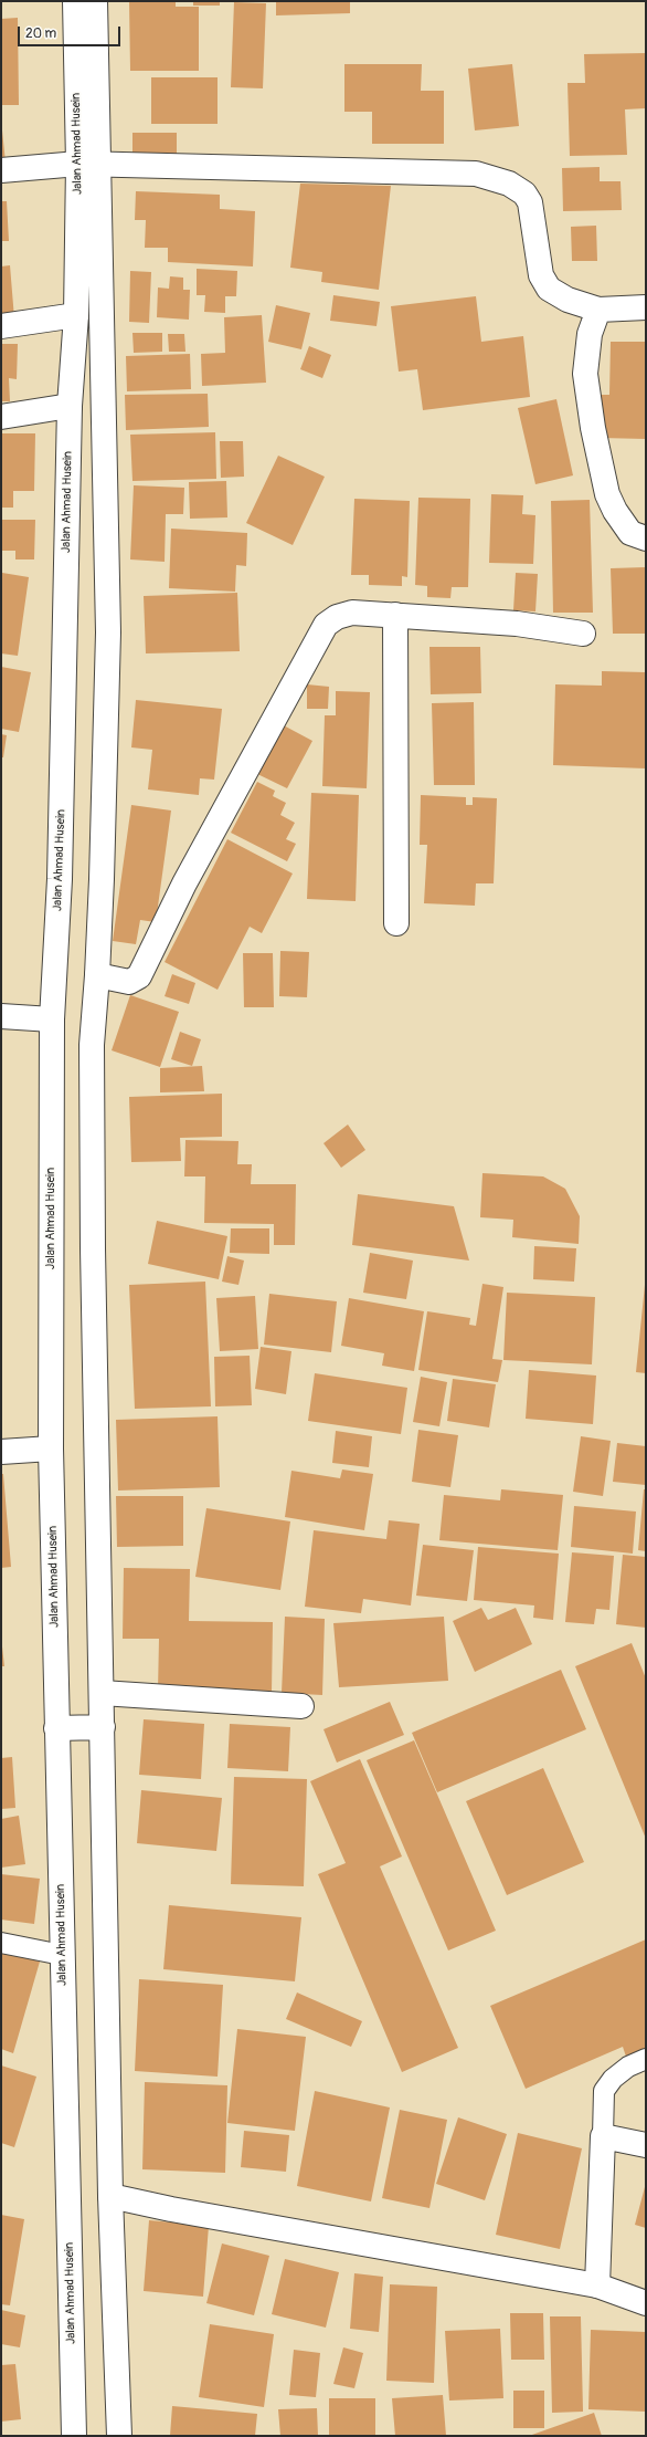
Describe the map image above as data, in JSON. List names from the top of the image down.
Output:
{
  "streets": {
    "main road": ["Jalan Ahmad Husein"]
  },
  "scale_bar": "20 m"
}
